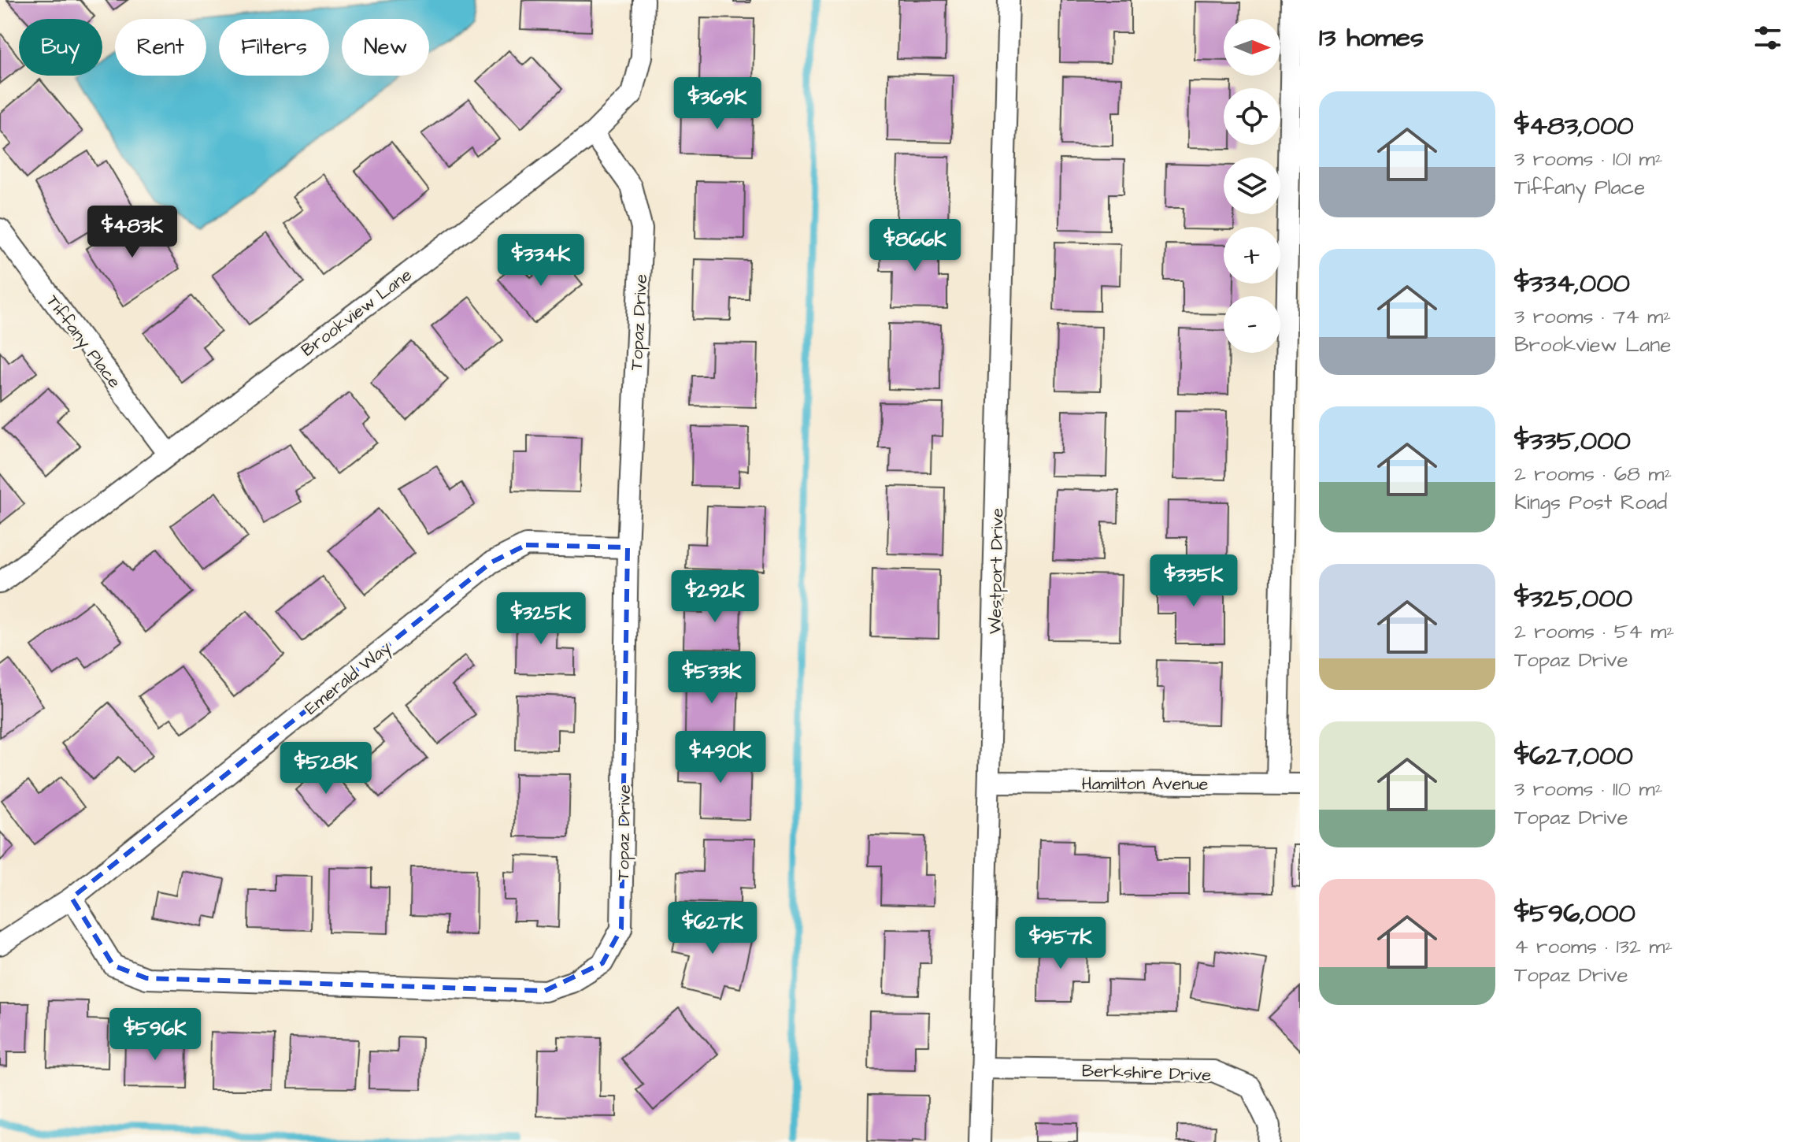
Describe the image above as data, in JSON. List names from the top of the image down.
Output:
{
  "streets": {
    "street": [
      "Brookview Lane",
      "Topaz Drive",
      "Tiffany Place",
      "Westport Drive",
      "Emerald Way",
      "Hamilton Avenue",
      "Berkshire Drive"
    ]
  },
  "crossings": [
    ["Brookview Lane", "Topaz Drive"],
    ["Brookview Lane", "Tiffany Place"],
    ["Topaz Drive", "Emerald Way"],
    ["Westport Drive", "Hamilton Avenue"],
    ["Westport Drive", "Berkshire Drive"]
  ],
  "north": "right",
  "page": {
    "heading": "13 homes",
    "map_buttons": ["+", "−"],
    "chip": [
      "Buy",
      "Rent",
      "Filters",
      "New"
    ],
    "list": [
      {
        "name": "$483,000",
        "note": "3 rooms · 101 m² · Tiffany Place"
      },
      {
        "name": "$334,000",
        "note": "3 rooms · 74 m² · Brookview Lane"
      },
      {
        "name": "$335,000",
        "note": "2 rooms · 68 m² · Kings Post Road"
      },
      {
        "name": "$325,000",
        "note": "2 rooms · 54 m² · Topaz Drive"
      },
      {
        "name": "$627,000",
        "note": "3 rooms · 110 m² · Topaz Drive"
      },
      {
        "name": "$596,000",
        "note": "4 rooms · 132 m² · Topaz Drive"
      }
    ],
    "price": [
      "$369K",
      "$483K",
      "$866K",
      "$334K",
      "$335K",
      "$292K",
      "$325K",
      "$533K",
      "$490K",
      "$528K",
      "$627K",
      "$957K",
      "$596K"
    ]
  }
}
